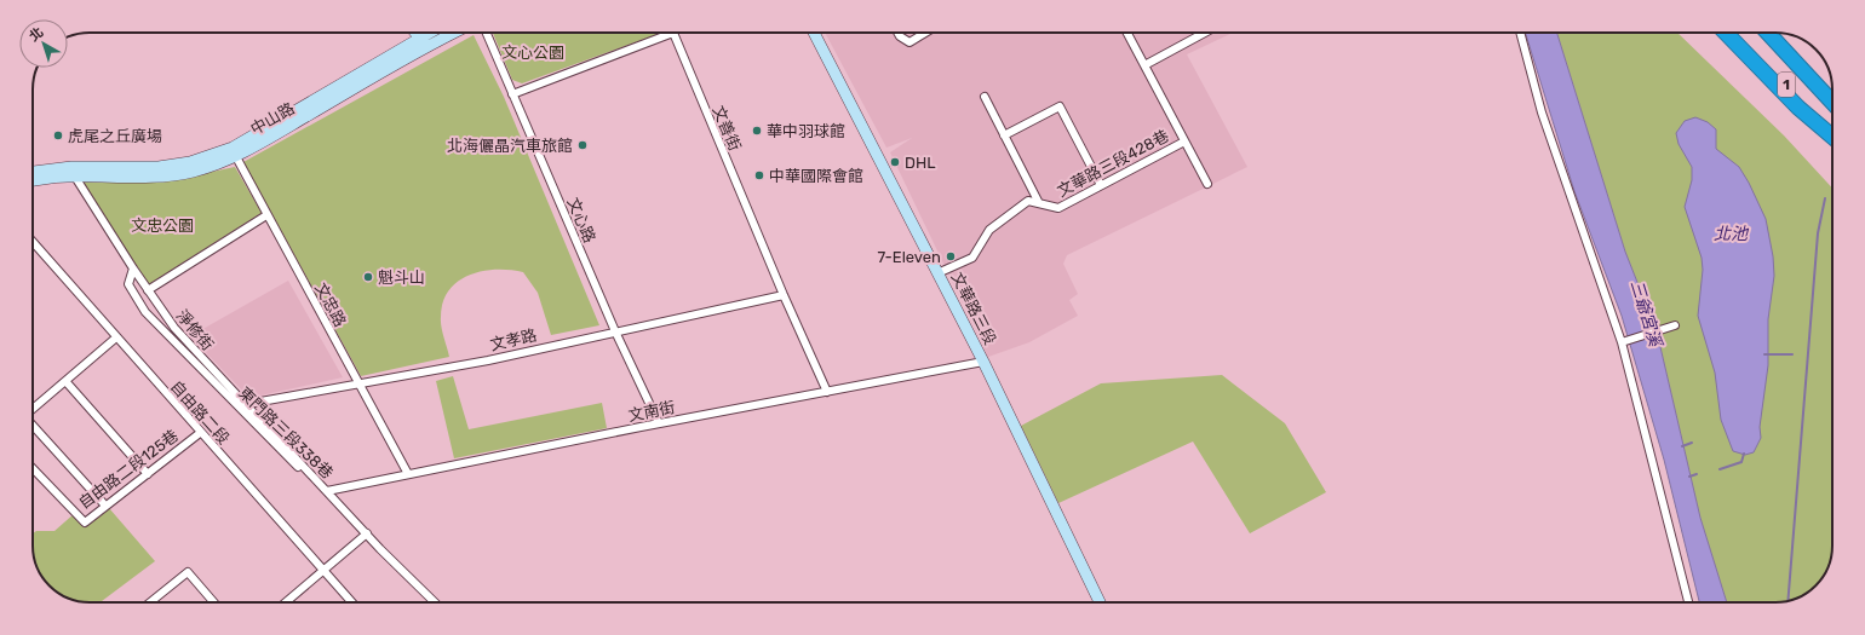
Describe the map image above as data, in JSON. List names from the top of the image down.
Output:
{
  "streets": {
    "highway": ["1"],
    "street": [
      "中山路",
      "文善街",
      "文華路三段428巷",
      "文心路",
      "文忠路",
      "文華路三段",
      "淨修街",
      "文孝路",
      "文南街",
      "自由路二段",
      "東門路三段338巷",
      "自由路二段125巷"
    ]
  },
  "crossings": [
    ["中山路", "文忠路"],
    ["中山路", "淨修街"],
    ["文善街", "文心路"],
    ["文善街", "文孝路"],
    ["文善街", "文南街"],
    ["文華路三段428巷", "文華路三段"],
    ["文心路", "文孝路"],
    ["文心路", "文南街"],
    ["文忠路", "文孝路"],
    ["文忠路", "文南街"],
    ["文華路三段", "文南街"],
    ["淨修街", "文孝路"],
    ["淨修街", "文南街"],
    ["淨修街", "東門路三段338巷"],
    ["文南街", "東門路三段338巷"],
    ["自由路二段", "自由路二段125巷"]
  ],
  "water": ["北池", "三爺宮溪"],
  "parks": ["文心公園", "文忠公園"],
  "places": [
    "華中羽球館",
    "虎尾之丘廣場",
    "北海儷晶汽車旅館",
    "DHL",
    "中華國際會館",
    "7-Eleven",
    "魁斗山"
  ],
  "north": "top left"
}
